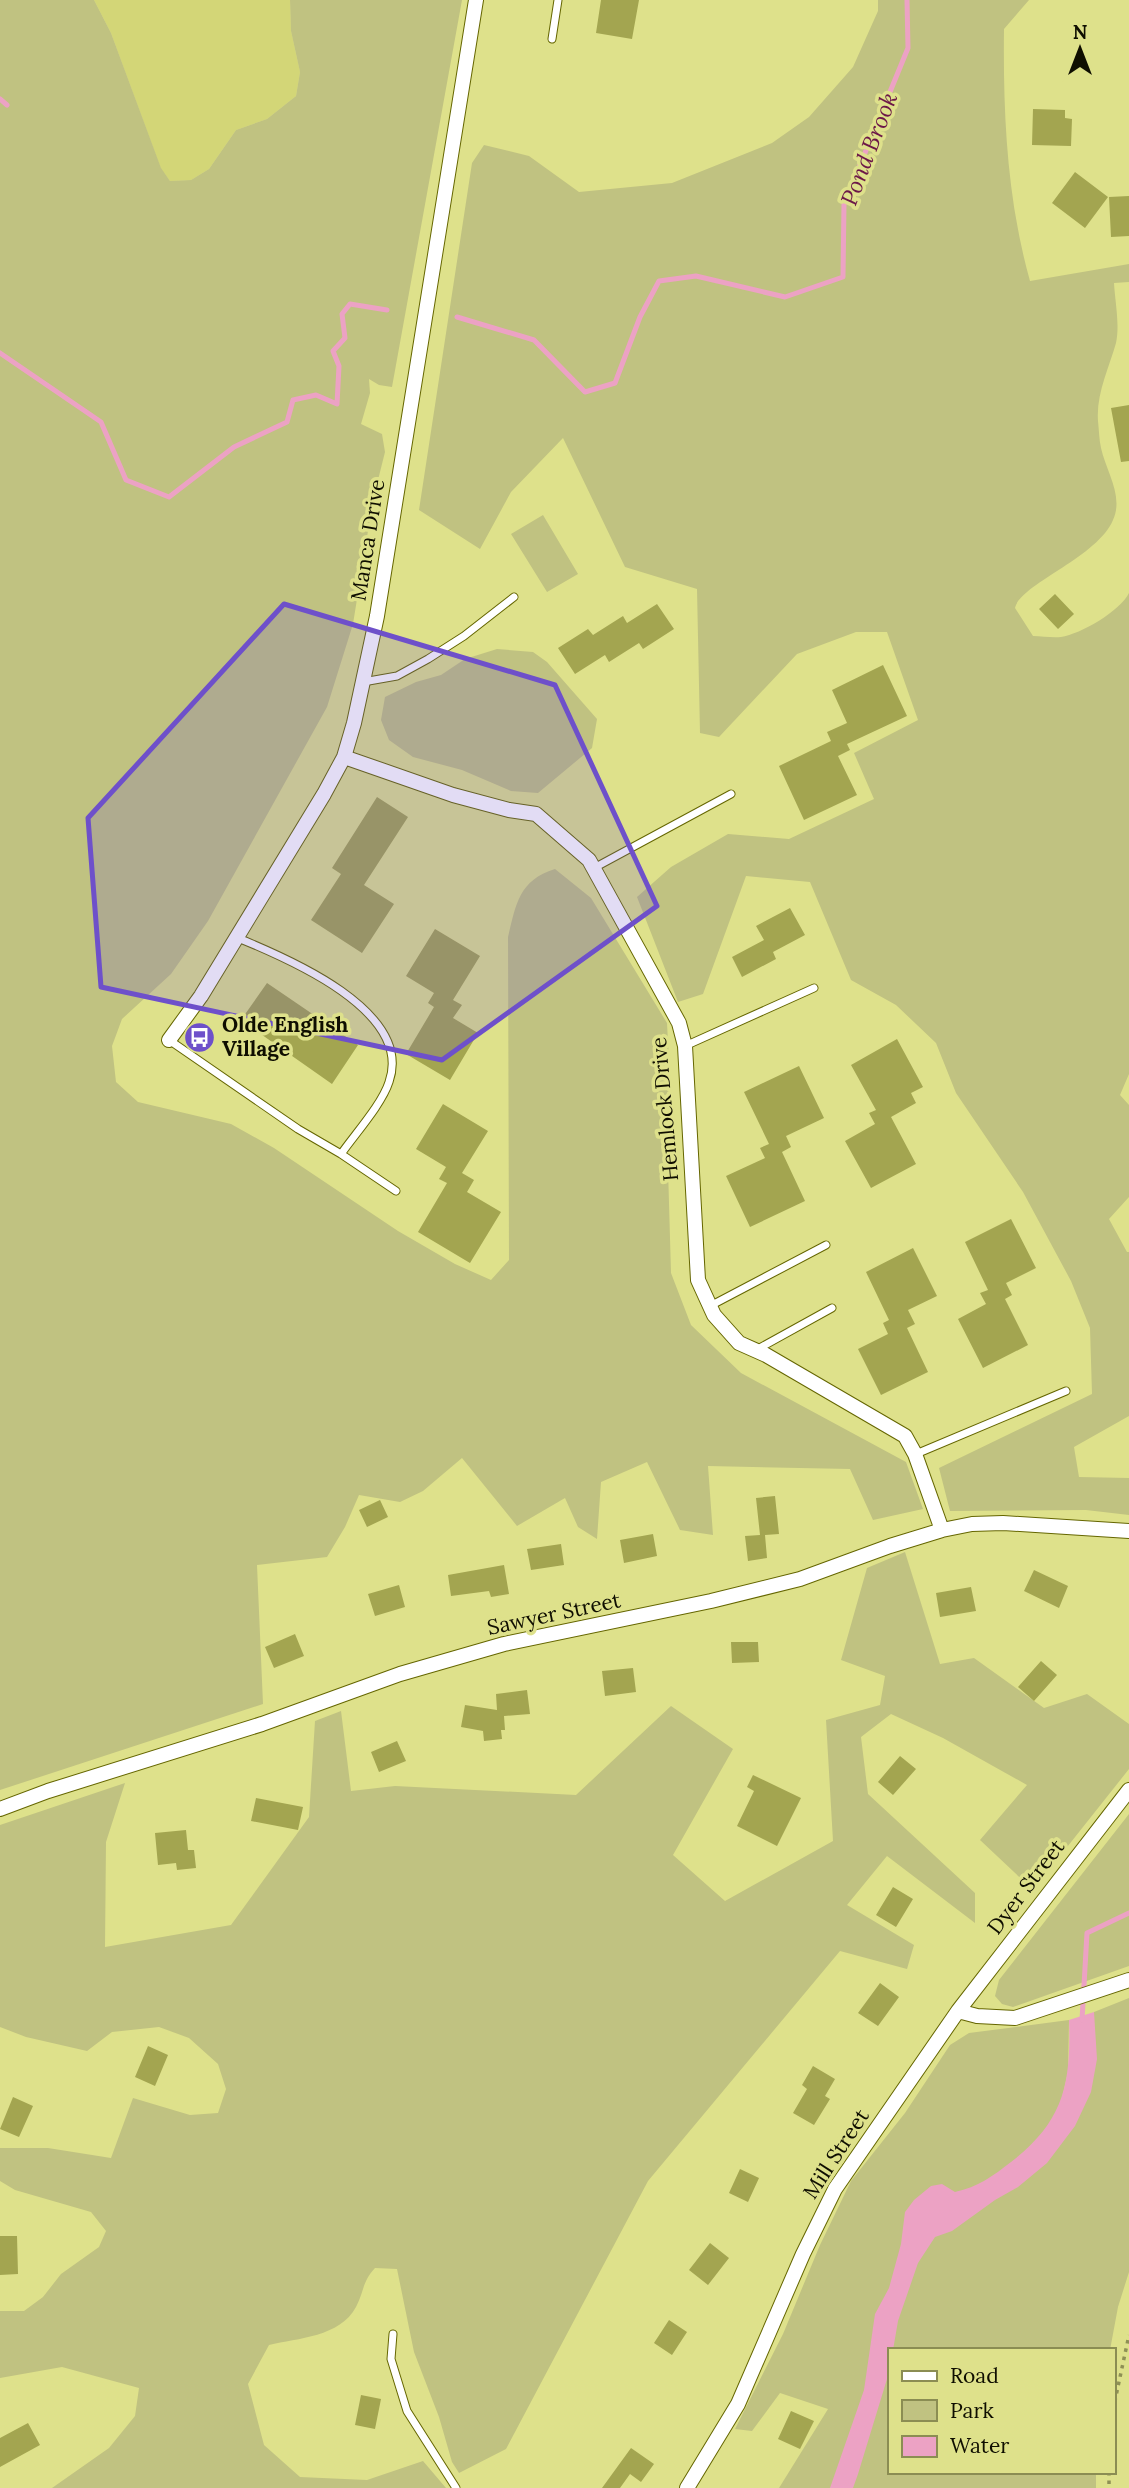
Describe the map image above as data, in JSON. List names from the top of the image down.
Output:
{
  "streets": {
    "street": [
      "Manca Drive",
      "Hemlock Drive",
      "Sawyer Street",
      "Dyer Street",
      "Mill Street"
    ]
  },
  "crossings": [
    ["Manca Drive", "Hemlock Drive"],
    ["Hemlock Drive", "Sawyer Street"],
    ["Dyer Street", "Mill Street"]
  ],
  "water": ["Pond Brook"],
  "places": {
    "bus stop": ["Olde English Village"]
  },
  "legend": ["Road", "Park", "Water"],
  "north": "top"
}
